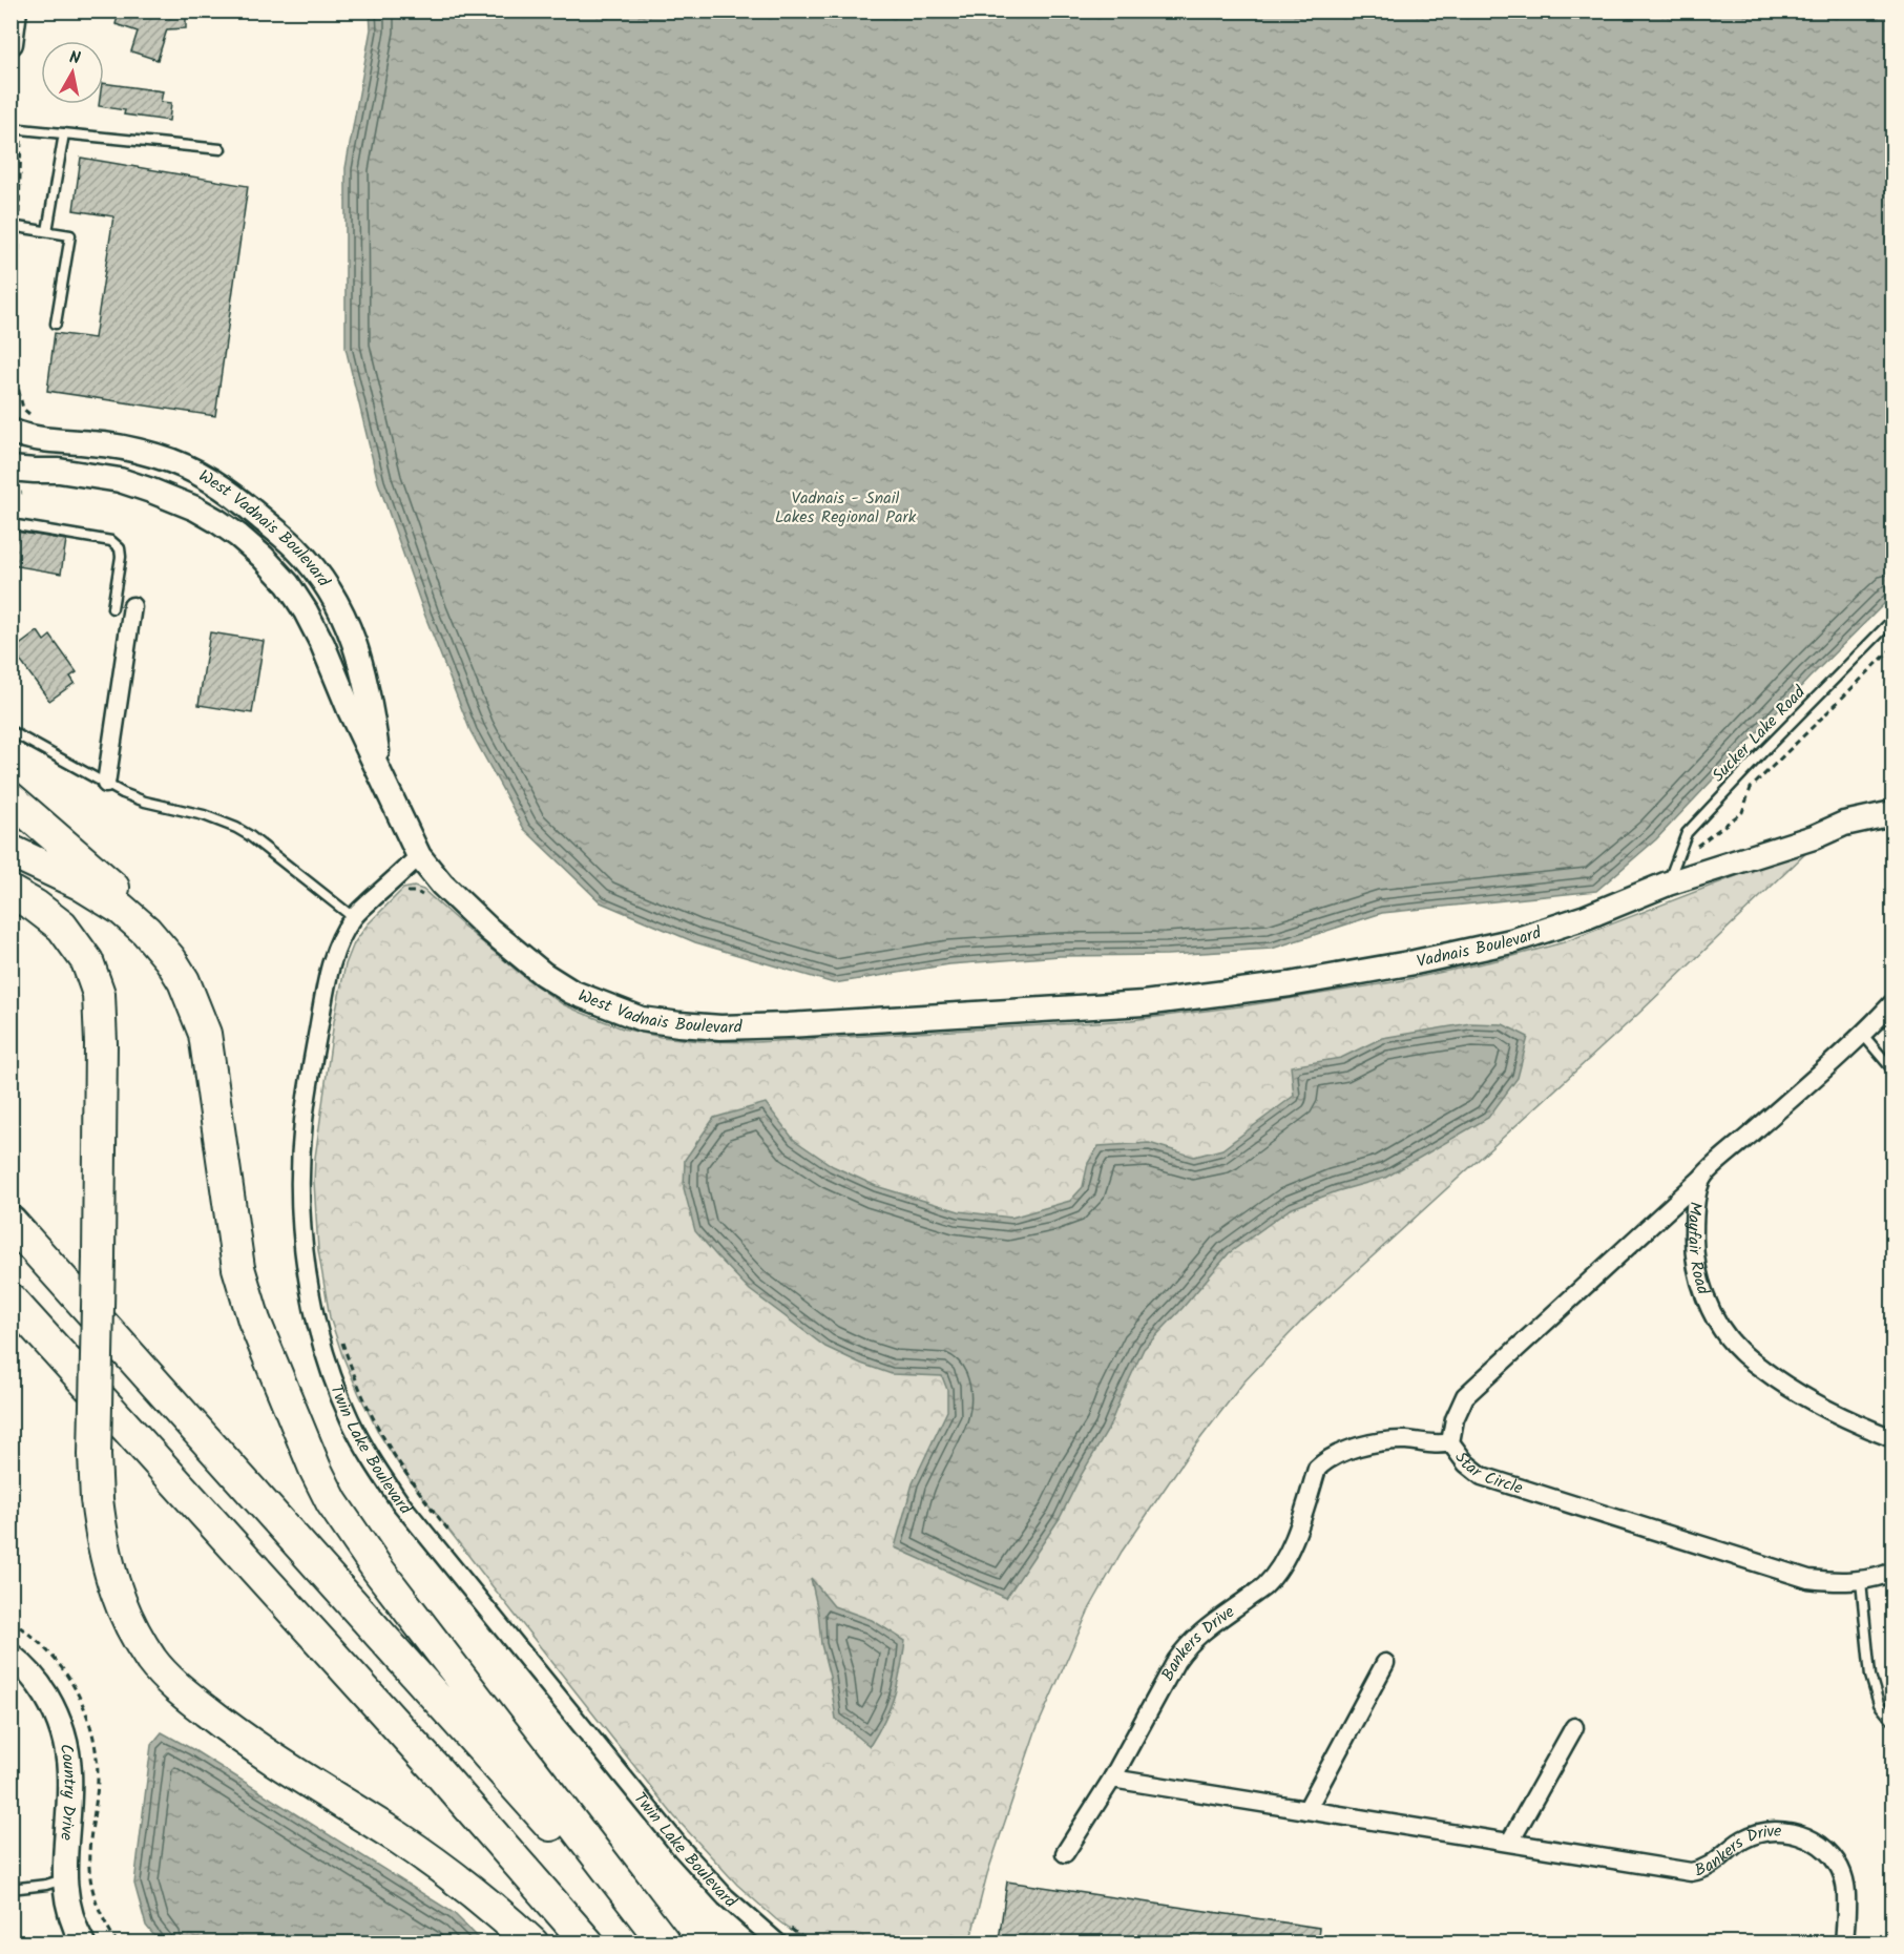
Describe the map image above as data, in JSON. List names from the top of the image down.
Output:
{
  "streets": {
    "street": [
      "West Vadnais Boulevard",
      "Vadnais Boulevard",
      "Mayfair Road",
      "Twin Lake Boulevard",
      "Star Circle",
      "Bankers Drive",
      "Country Drive"
    ],
    "lane": ["Sucker Lake Road"]
  },
  "crossings": [
    ["West Vadnais Boulevard", "Vadnais Boulevard"],
    ["West Vadnais Boulevard", "Twin Lake Boulevard"],
    ["Sucker Lake Road", "Vadnais Boulevard"],
    ["Mayfair Road", "Star Circle"],
    ["Star Circle", "Bankers Drive"]
  ],
  "parks": ["Vadnais - Snail Lakes Regional Park"],
  "north": "top"
}
